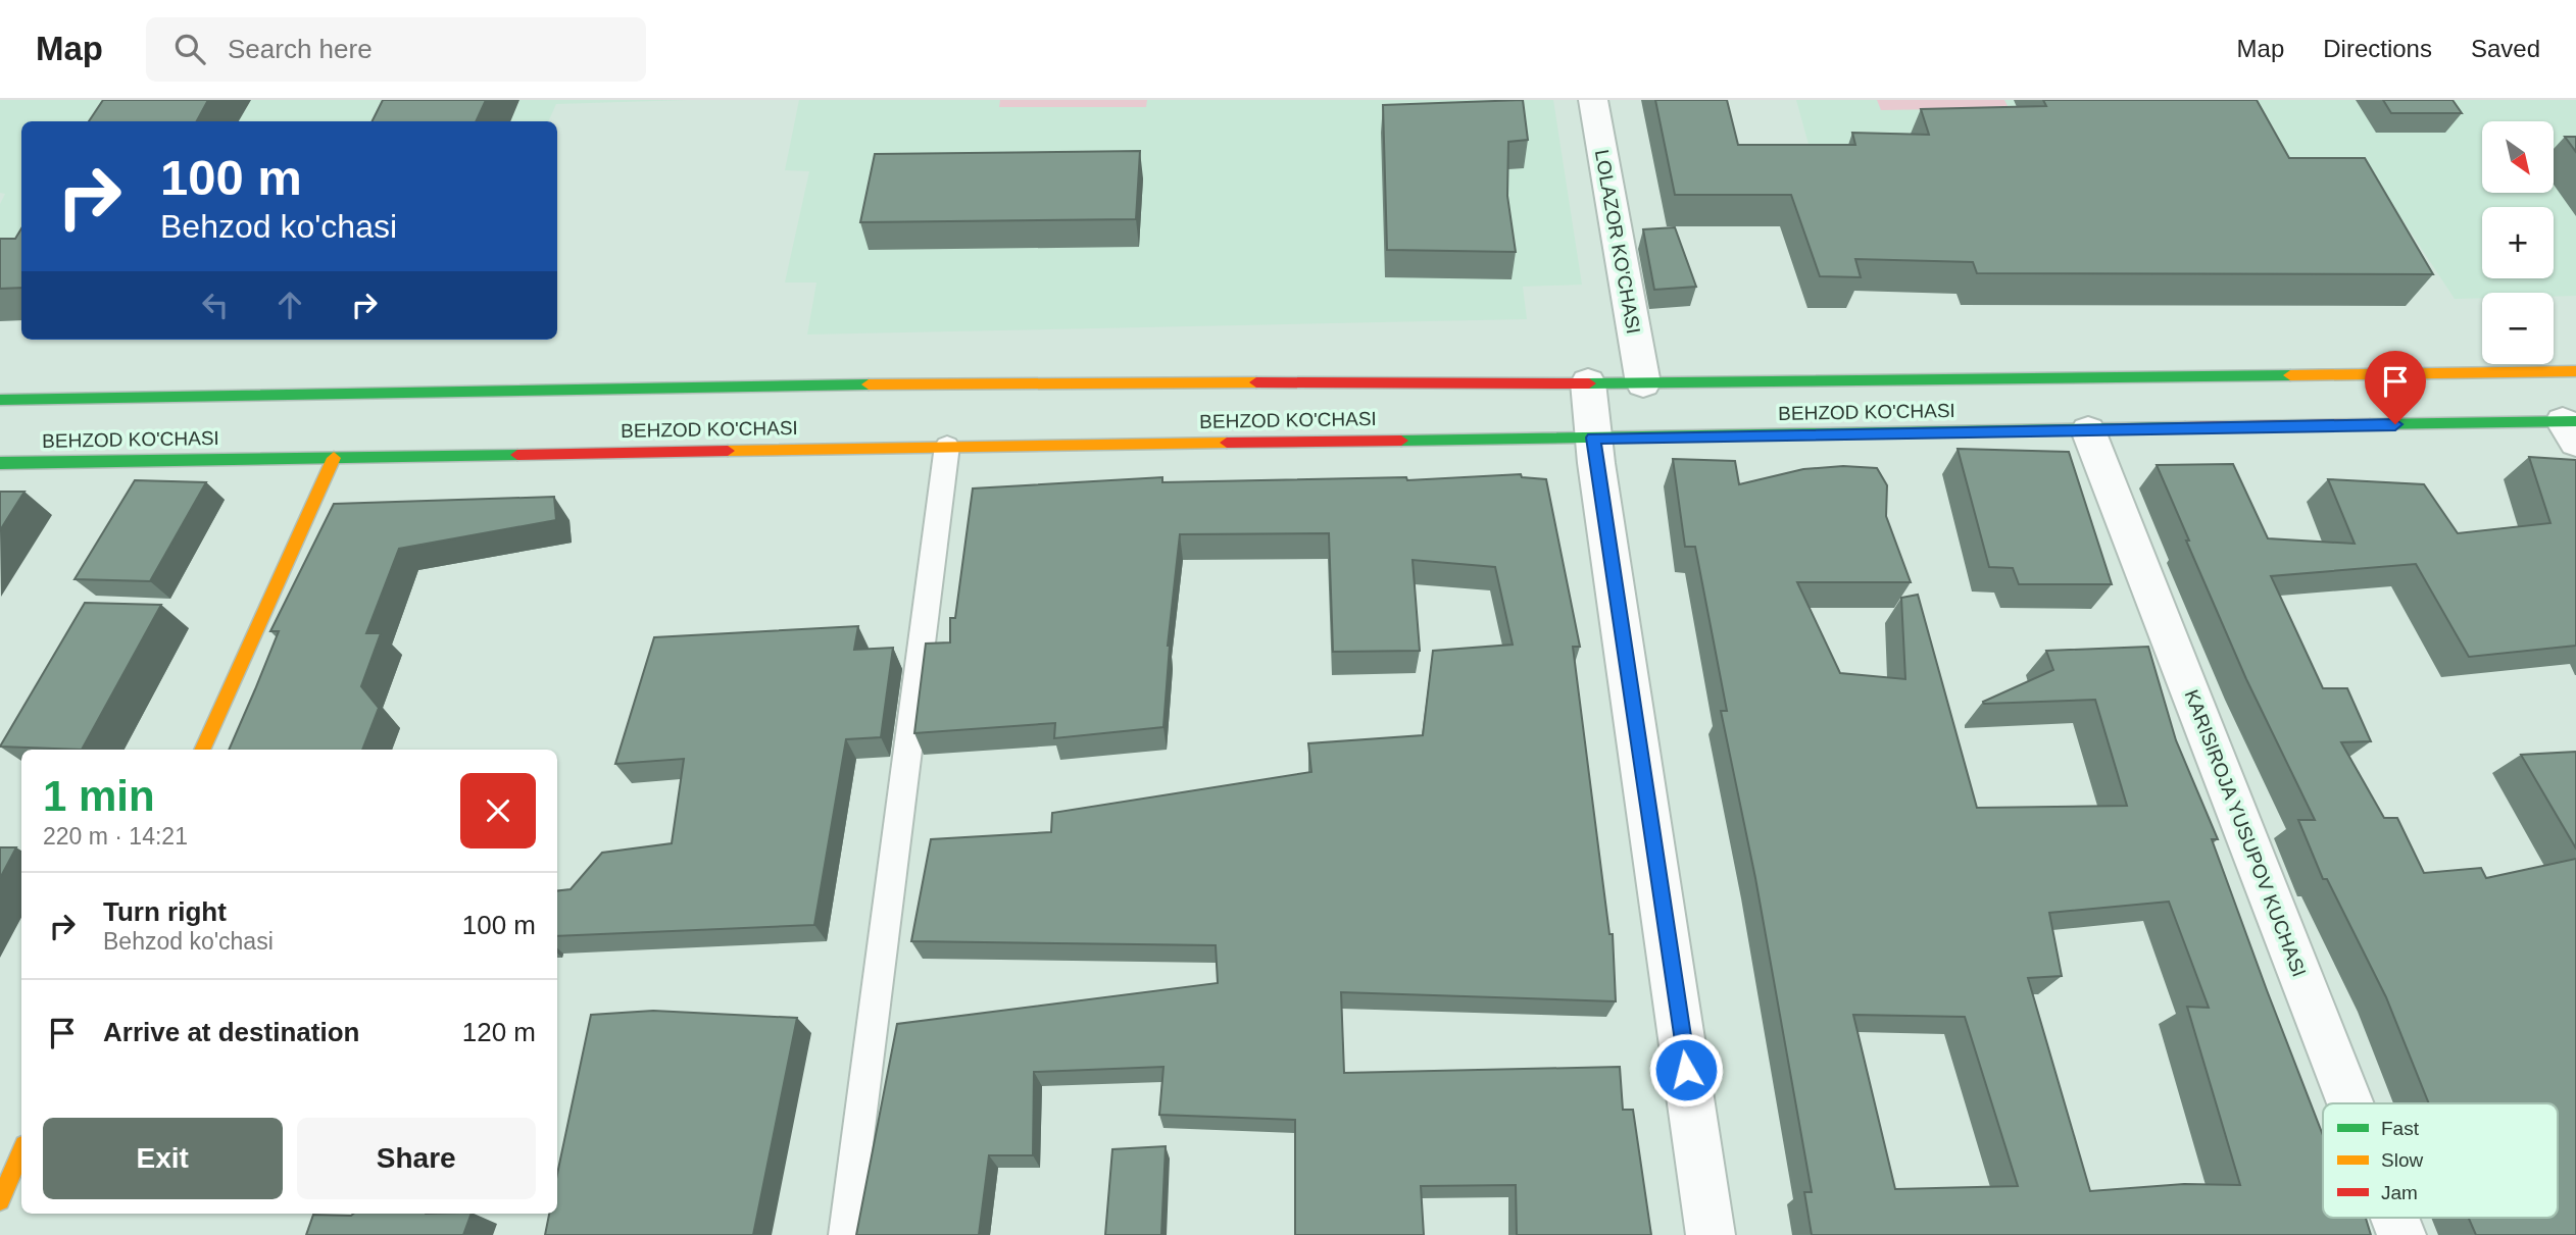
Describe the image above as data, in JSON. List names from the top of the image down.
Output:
{
  "streets": {
    "street": ["LOLAZOR KO'CHASI", "BEHZOD KO'CHASI", "KARISIROJA YUSUPOV KUCHASI"]
  },
  "crossings": [
    ["LOLAZOR KO'CHASI", "BEHZOD KO'CHASI"],
    ["BEHZOD KO'CHASI", "KARISIROJA YUSUPOV KUCHASI"]
  ],
  "legend": ["Fast", "Slow", "Jam"],
  "north": "bottom right",
  "page": {
    "header": "Map",
    "search": "Search here",
    "nav": ["Map", "Directions", "Saved"],
    "map_buttons": ["+", "−"],
    "turn": ["100 m", "Behzod ko'chasi"],
    "heading": ["1 min", "220 m · 14:21"],
    "list": [
      {
        "name": "Turn right",
        "note": "Behzod ko'chasi",
        "value": "100 m"
      },
      {
        "name": "Arrive at destination",
        "value": "120 m"
      }
    ],
    "buttons": ["Exit", "Share"]
  }
}
